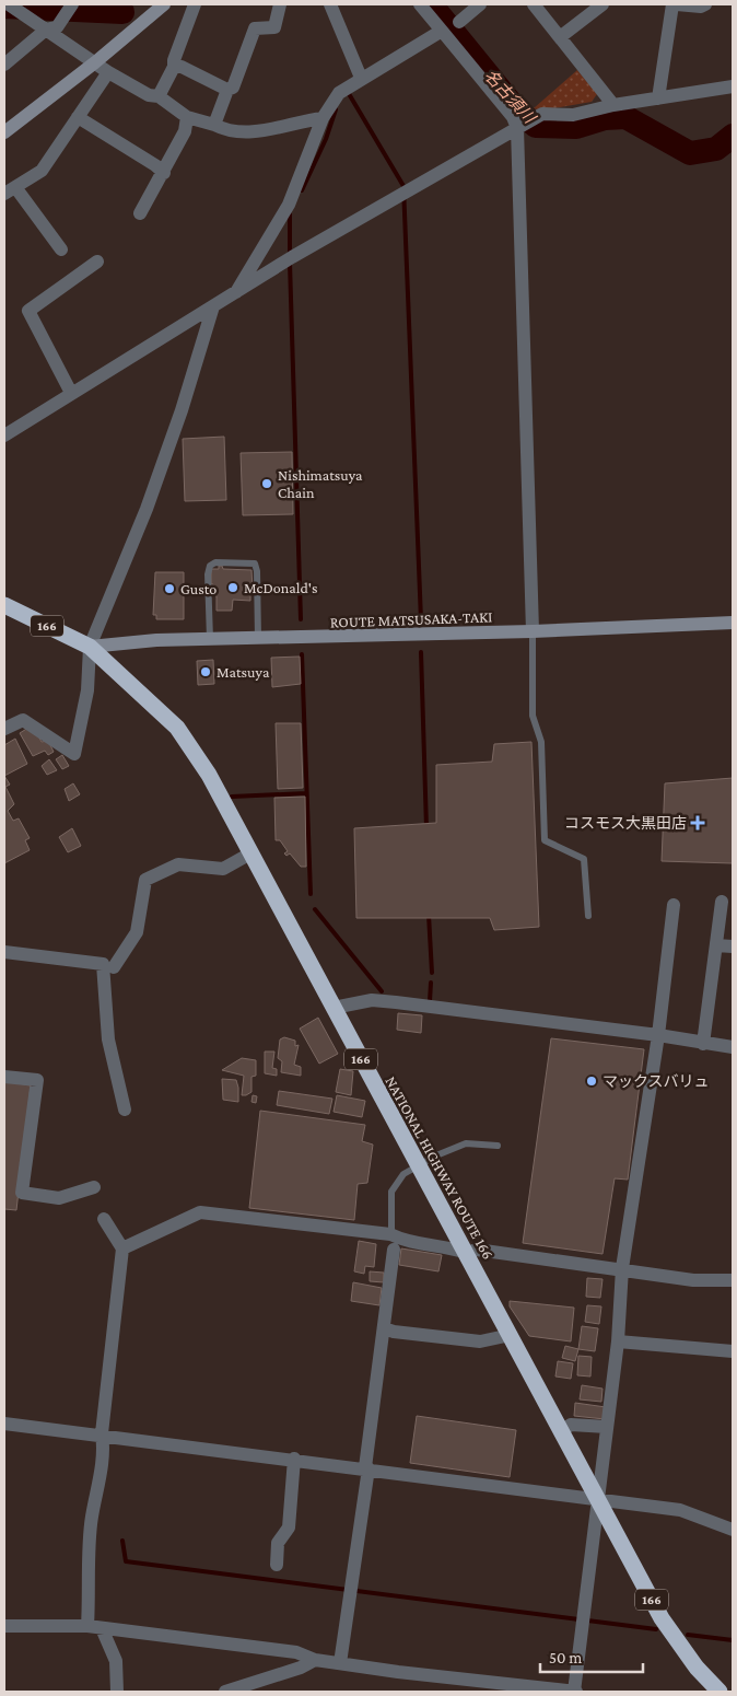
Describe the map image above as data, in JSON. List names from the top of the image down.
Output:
{
  "streets": {
    "highway": ["166", "NATIONAL HIGHWAY ROUTE 166"],
    "main road": ["ROUTE MATSUSAKA-TAKI"]
  },
  "crossings": [
    ["ROUTE MATSUSAKA-TAKI", "NATIONAL HIGHWAY ROUTE 166"]
  ],
  "water": ["名古須川"],
  "places": {
    "other": [
      "Nishimatsuya Chain",
      "McDonald's",
      "Gusto",
      "Matsuya",
      "マックスバリュ"
    ],
    "health": ["コスモス大黒田店"]
  },
  "scale_bar": "50 m"
}
